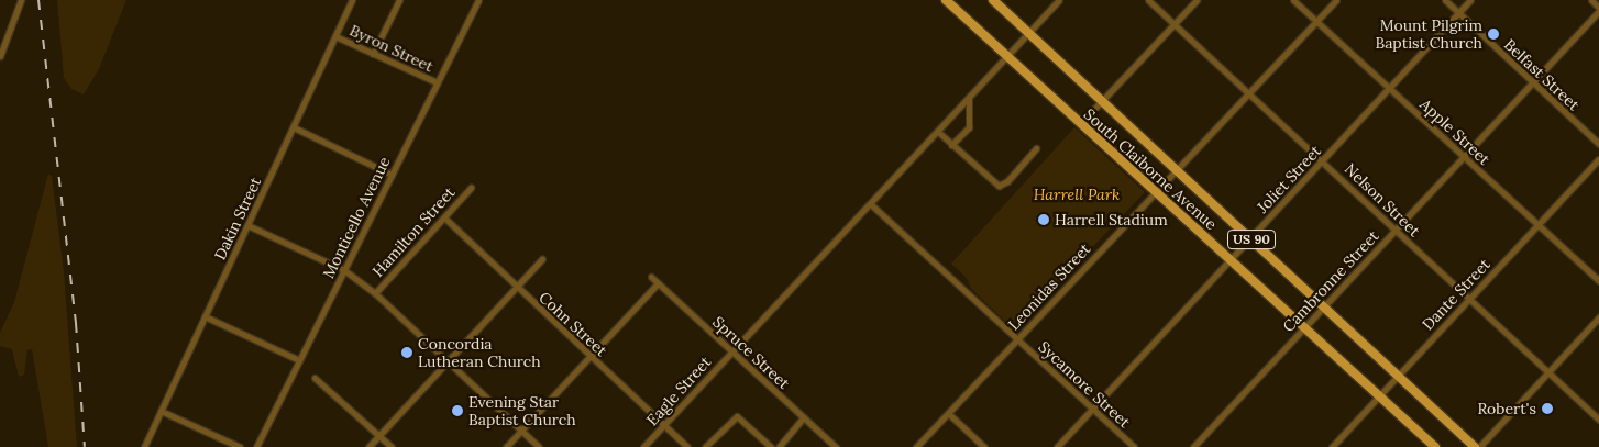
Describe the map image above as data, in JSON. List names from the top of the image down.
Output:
{
  "streets": {
    "main road": ["South Claiborne Avenue", "US 90"],
    "street": [
      "Byron Street",
      "Belfast Street",
      "Apple Street",
      "Joliet Street",
      "Nelson Street",
      "Monticello Avenue",
      "Dakin Street",
      "Hamilton Street",
      "Cambronne Street",
      "Leonidas Street",
      "Dante Street",
      "Cohn Street",
      "Spruce Street",
      "Sycamore Street",
      "Eagle Street"
    ]
  },
  "crossings": [
    ["Byron Street", "Monticello Avenue"],
    ["Byron Street", "Dakin Street"],
    ["Belfast Street", "Joliet Street"],
    ["Belfast Street", "Cambronne Street"],
    ["Apple Street", "Joliet Street"],
    ["Apple Street", "Cambronne Street"],
    ["Apple Street", "Leonidas Street"],
    ["Apple Street", "Dante Street"],
    ["South Claiborne Avenue", "Joliet Street"],
    ["South Claiborne Avenue", "Cambronne Street"],
    ["South Claiborne Avenue", "Leonidas Street"],
    ["South Claiborne Avenue", "Dante Street"],
    ["South Claiborne Avenue", "Eagle Street"],
    ["Joliet Street", "Nelson Street"],
    ["Joliet Street", "Sycamore Street"],
    ["Nelson Street", "Cambronne Street"],
    ["Nelson Street", "Leonidas Street"],
    ["Nelson Street", "Dante Street"],
    ["Hamilton Street", "Cohn Street"],
    ["Leonidas Street", "Sycamore Street"],
    ["Cohn Street", "Eagle Street"],
    ["Spruce Street", "Eagle Street"],
    ["Sycamore Street", "Eagle Street"]
  ],
  "parks": ["Harrell Park"],
  "places": [
    "Mount Pilgrim Baptist Church",
    "Harrell Stadium",
    "Concordia Lutheran Church",
    "Robert's",
    "Evening Star Baptist Church"
  ]
}
